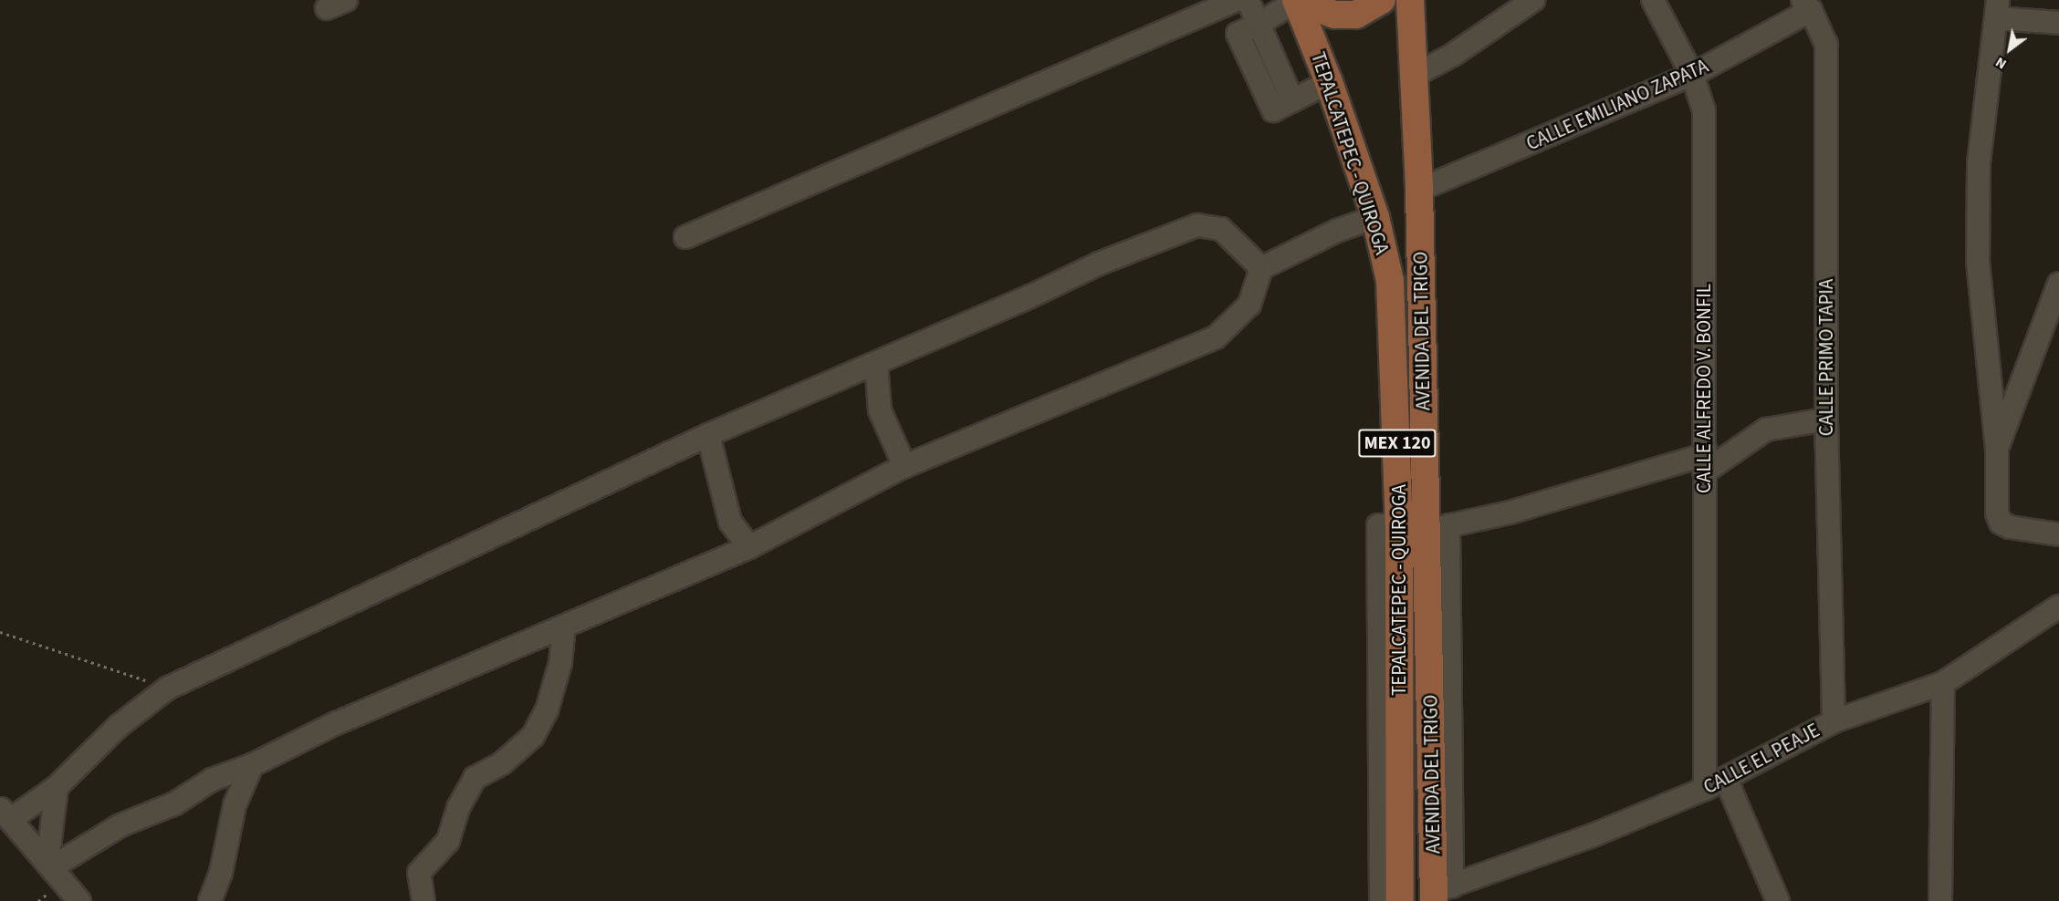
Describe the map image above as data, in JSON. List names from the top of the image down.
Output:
{
  "streets": {
    "main road": ["TEPALCATEPEC - QUIROGA", "AVENIDA DEL TRIGO", "MEX 120"],
    "street": [
      "CALLE EMILIANO ZAPATA",
      "CALLE PRIMO TAPIA",
      "CALLE ALFREDO V. BONFIL",
      "CALLE EL PEAJE"
    ]
  },
  "crossings": [
    ["CALLE EMILIANO ZAPATA", "AVENIDA DEL TRIGO"],
    ["CALLE EMILIANO ZAPATA", "CALLE PRIMO TAPIA"],
    ["CALLE EMILIANO ZAPATA", "CALLE ALFREDO V. BONFIL"],
    ["AVENIDA DEL TRIGO", "CALLE EL PEAJE"],
    ["CALLE PRIMO TAPIA", "CALLE EL PEAJE"],
    ["CALLE ALFREDO V. BONFIL", "CALLE EL PEAJE"]
  ],
  "north": "bottom left"
}
